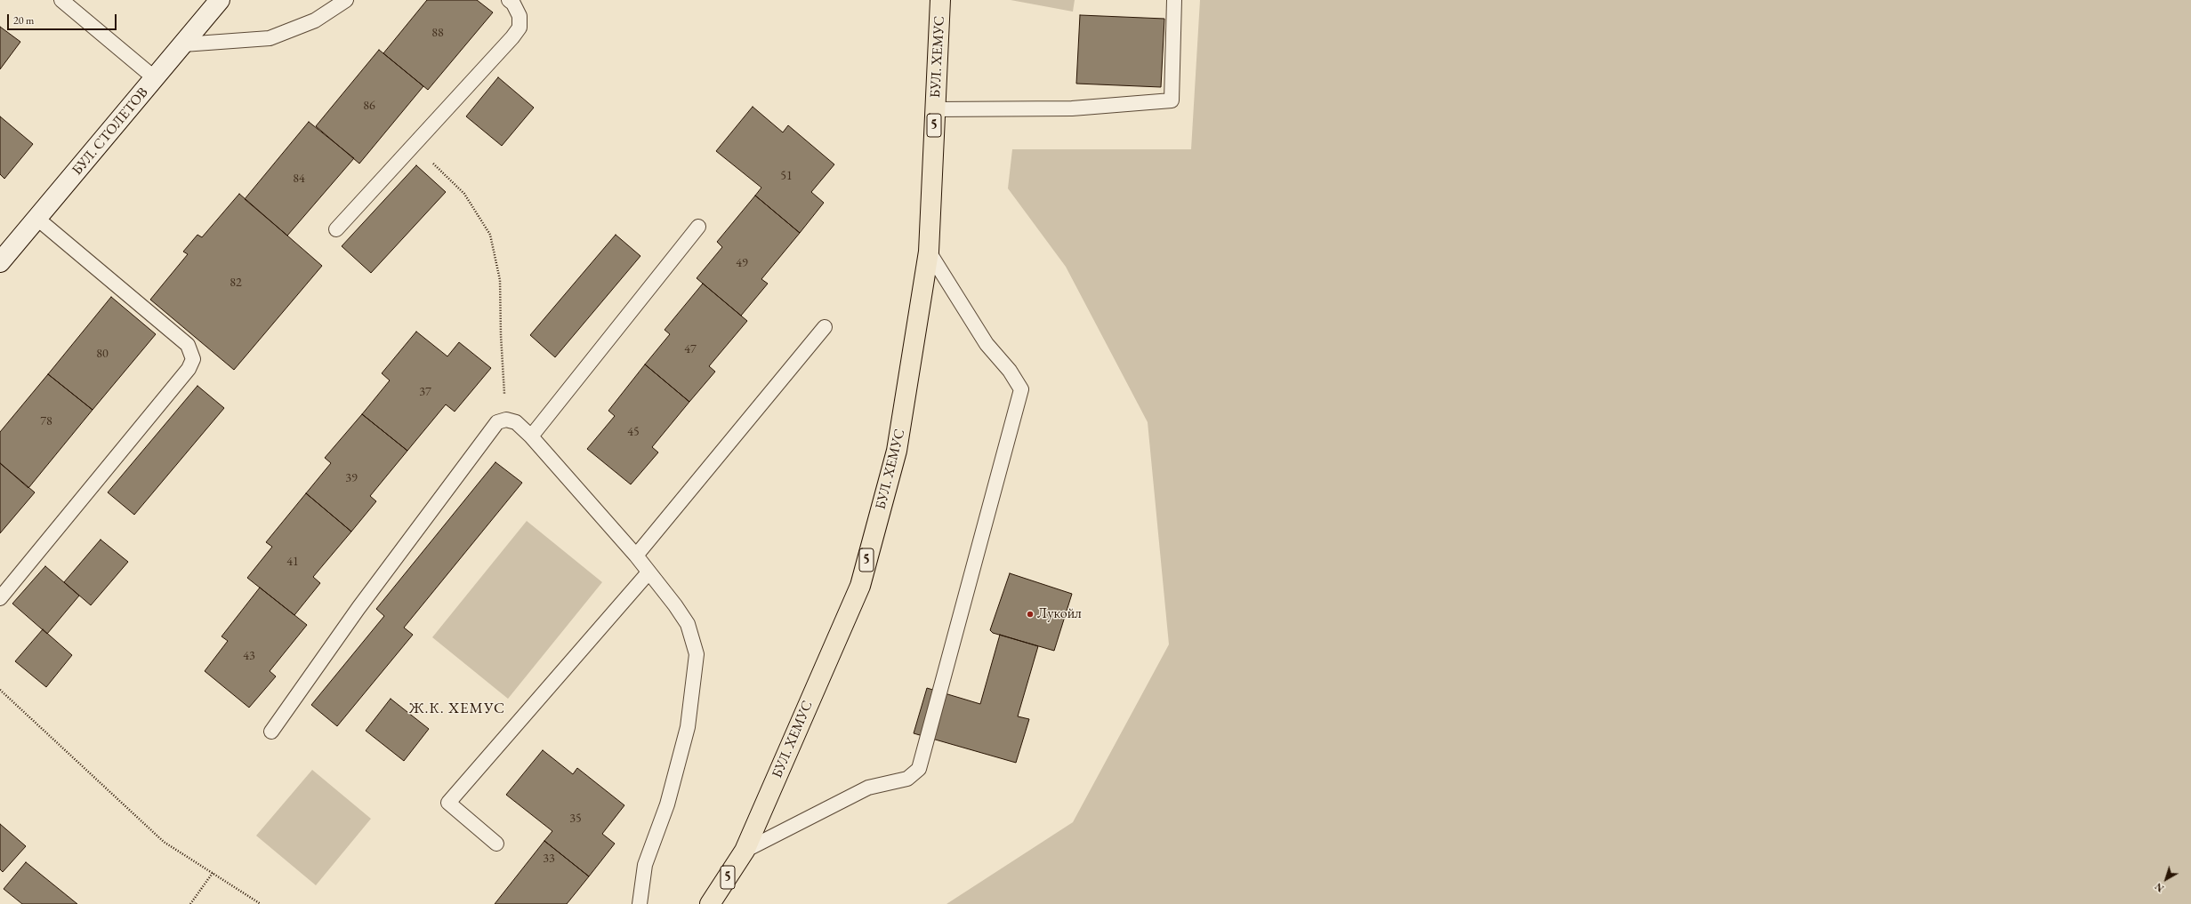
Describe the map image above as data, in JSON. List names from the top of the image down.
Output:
{
  "streets": {
    "main road": ["БУЛ. ХЕМУС", "5", "БУЛ. СТОЛЕТОВ"]
  },
  "districts": ["Ж.К. ХЕМУС"],
  "places": ["Лукойл"],
  "house_numbers": [
    "88",
    "86",
    "51",
    "84",
    "49",
    "82",
    "47",
    "80",
    "37",
    "78",
    "45",
    "39",
    "41",
    "43",
    "35",
    "33"
  ],
  "scale_bar": "20 m",
  "north": "bottom left"
}
